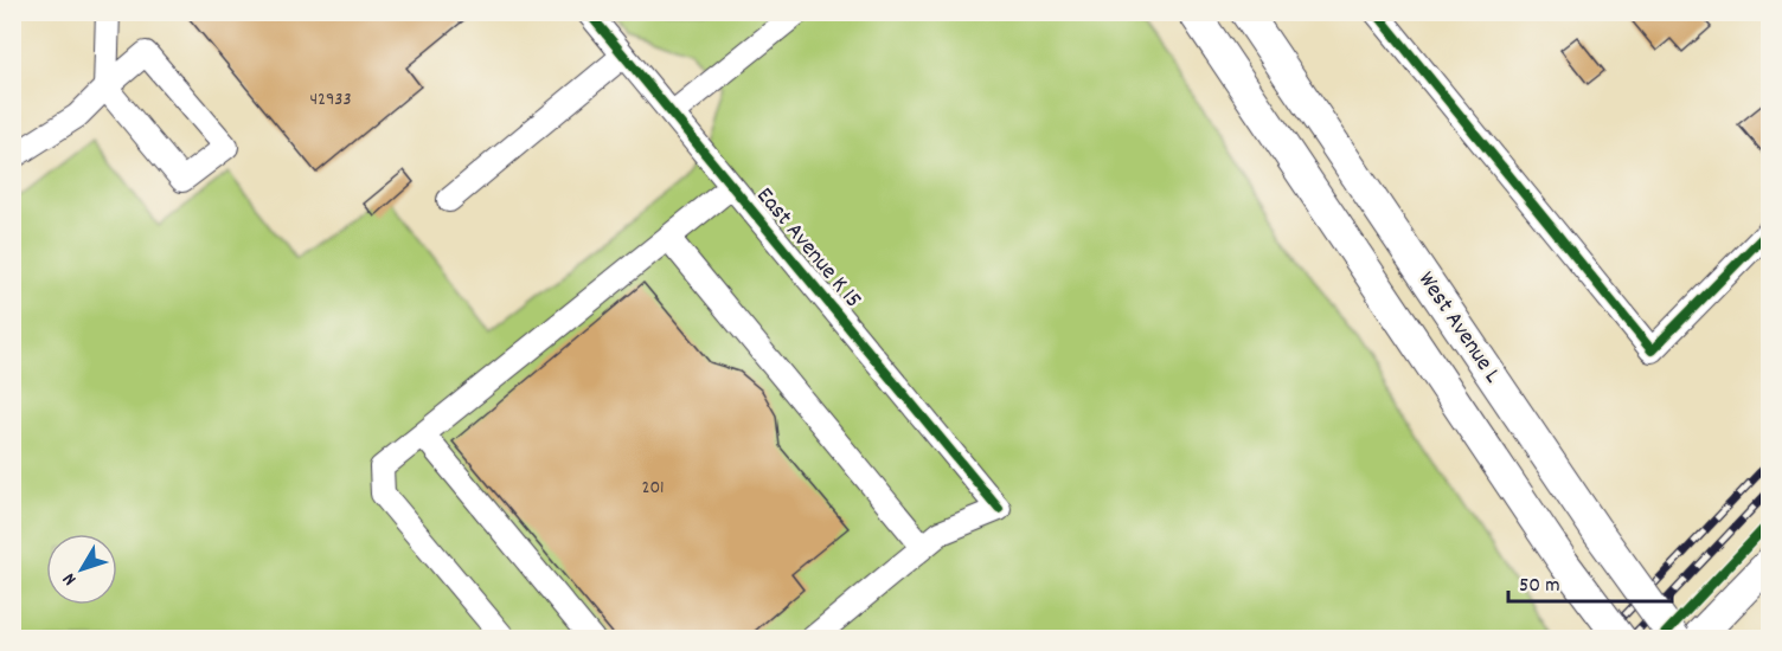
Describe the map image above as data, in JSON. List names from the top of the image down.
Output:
{
  "streets": {
    "main road": ["West Avenue L"],
    "street": ["East Avenue K 15"]
  },
  "house_numbers": ["42933", "201"],
  "scale_bar": "50 m",
  "north": "bottom left"
}
